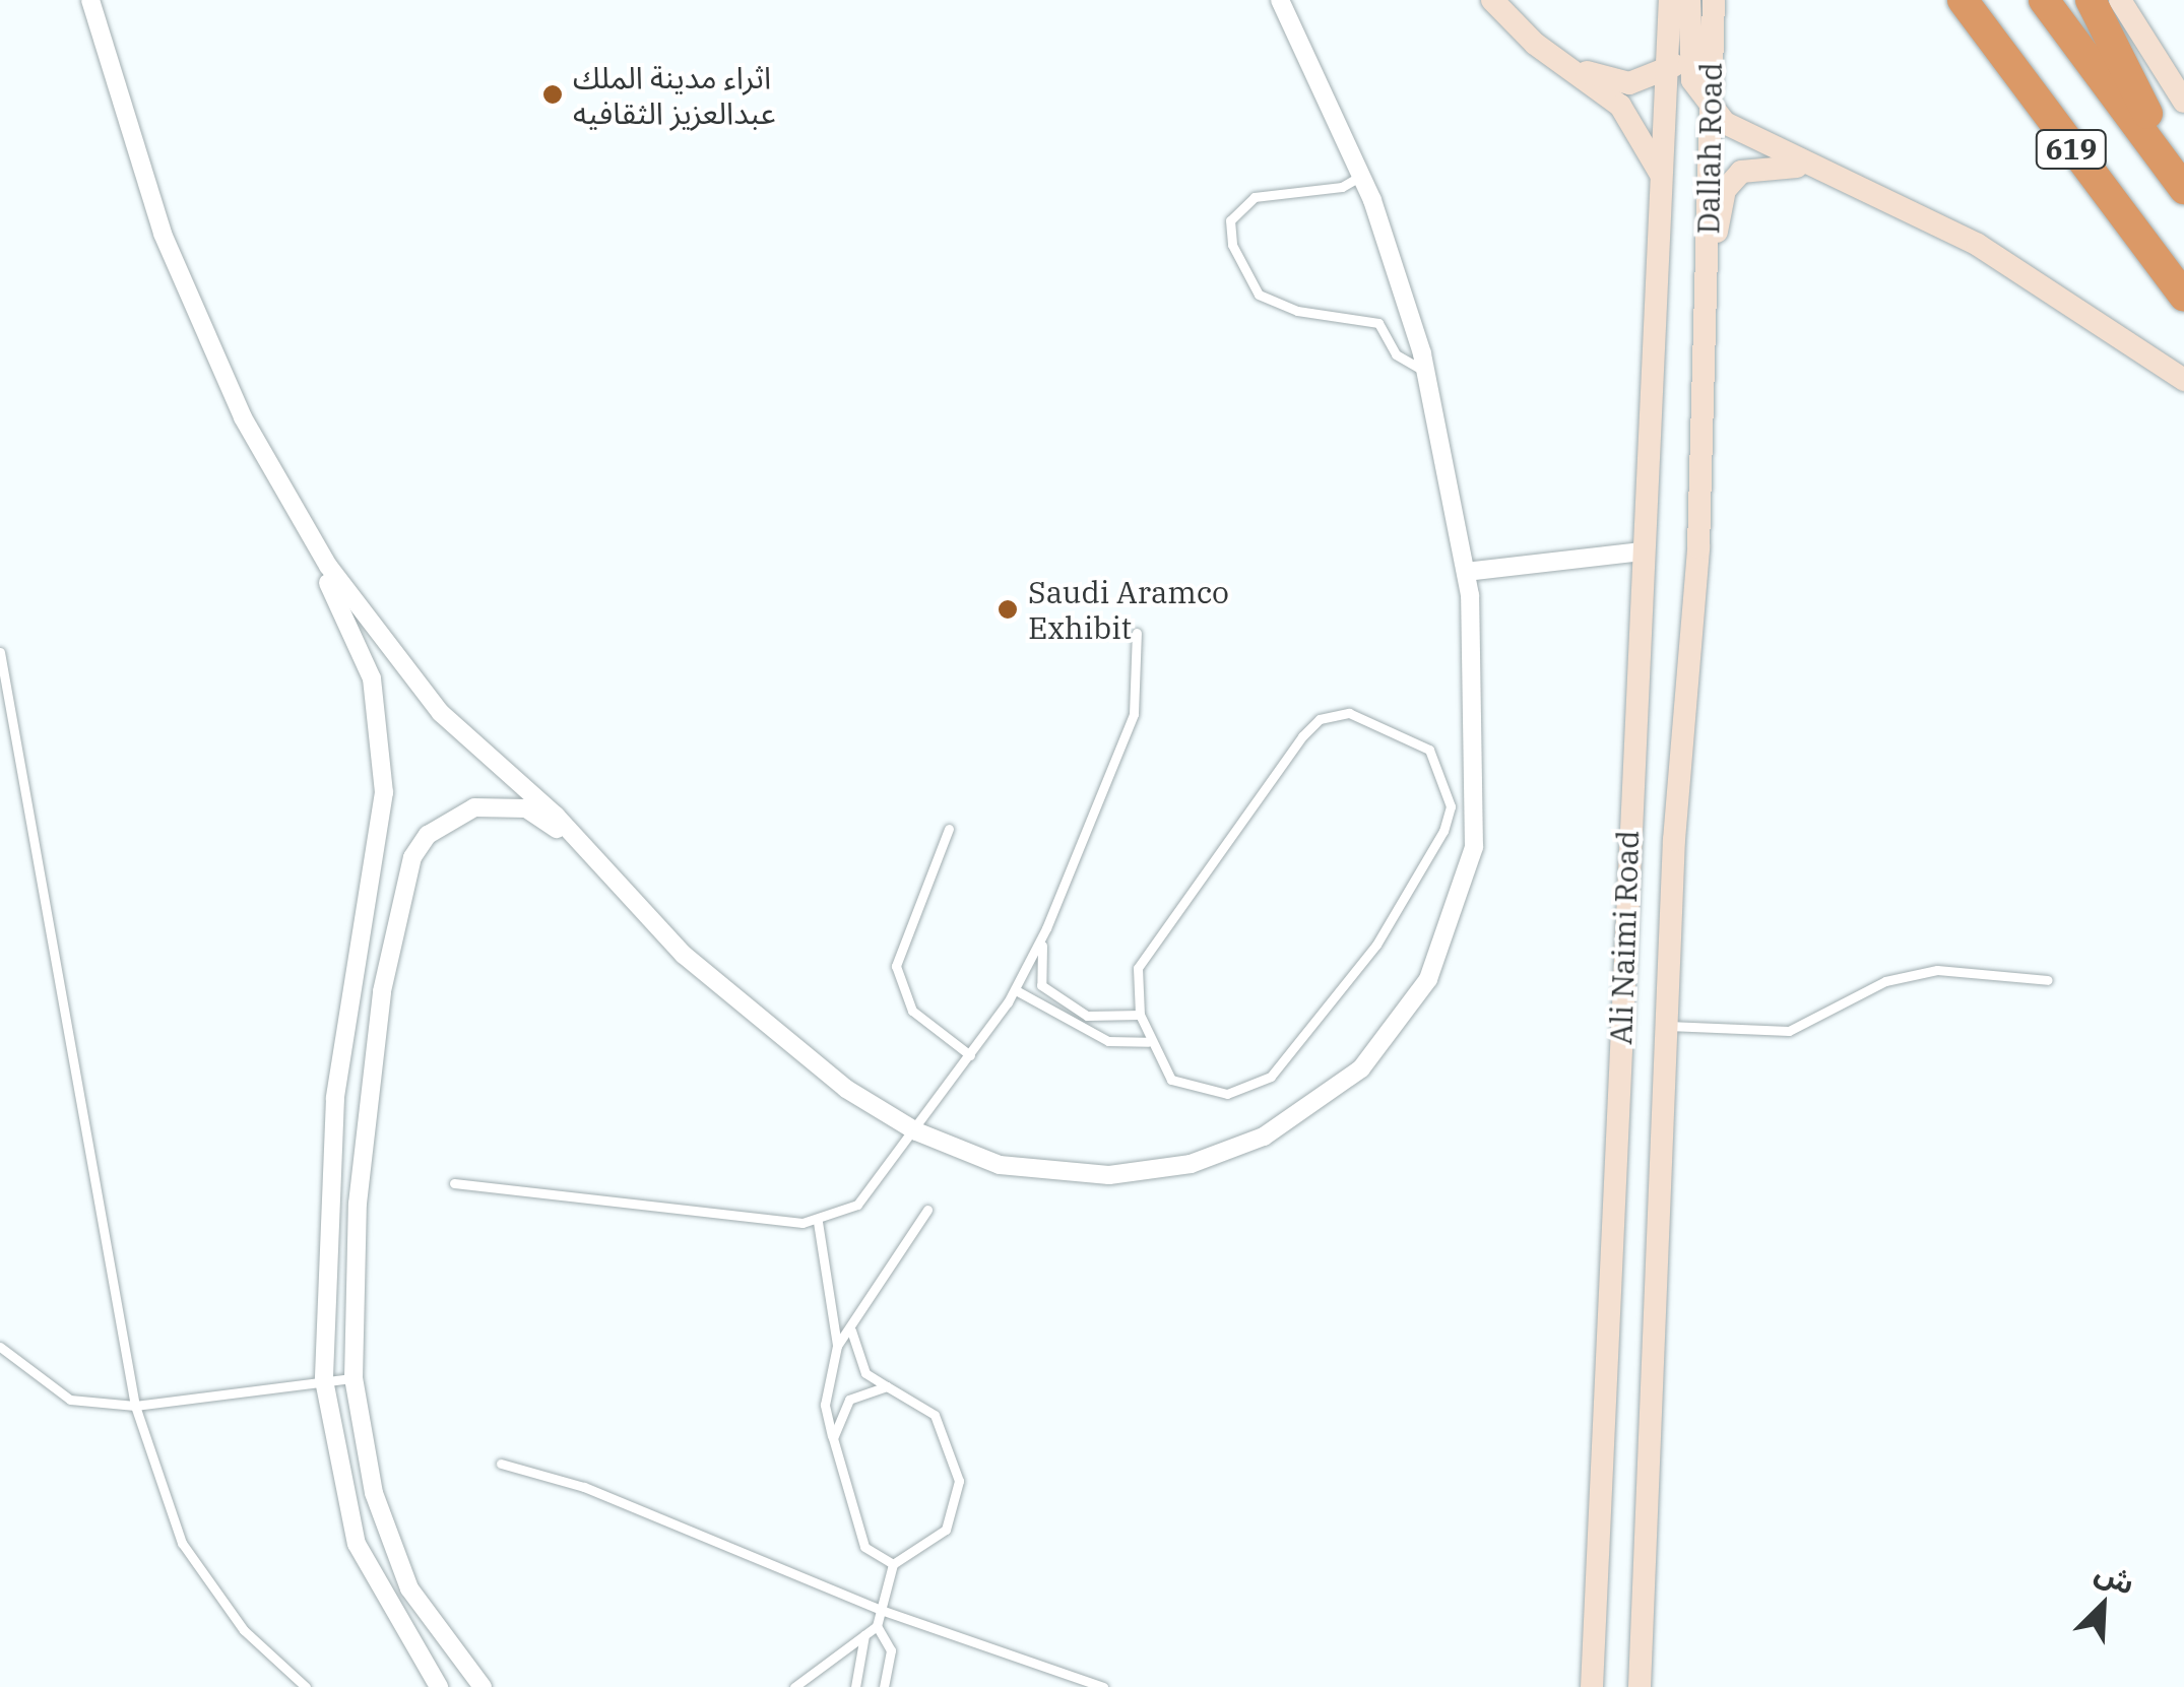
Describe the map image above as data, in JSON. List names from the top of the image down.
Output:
{
  "streets": {
    "highway": ["619"],
    "main road": ["Dallah Road", "Ali Naimi Road"]
  },
  "crossings": [
    ["Dallah Road", "Ali Naimi Road"]
  ],
  "places": ["اثراء مدينة الملك عبدالعزيز الثقافيه", "Saudi Aramco Exhibit"],
  "north": "top right"
}
